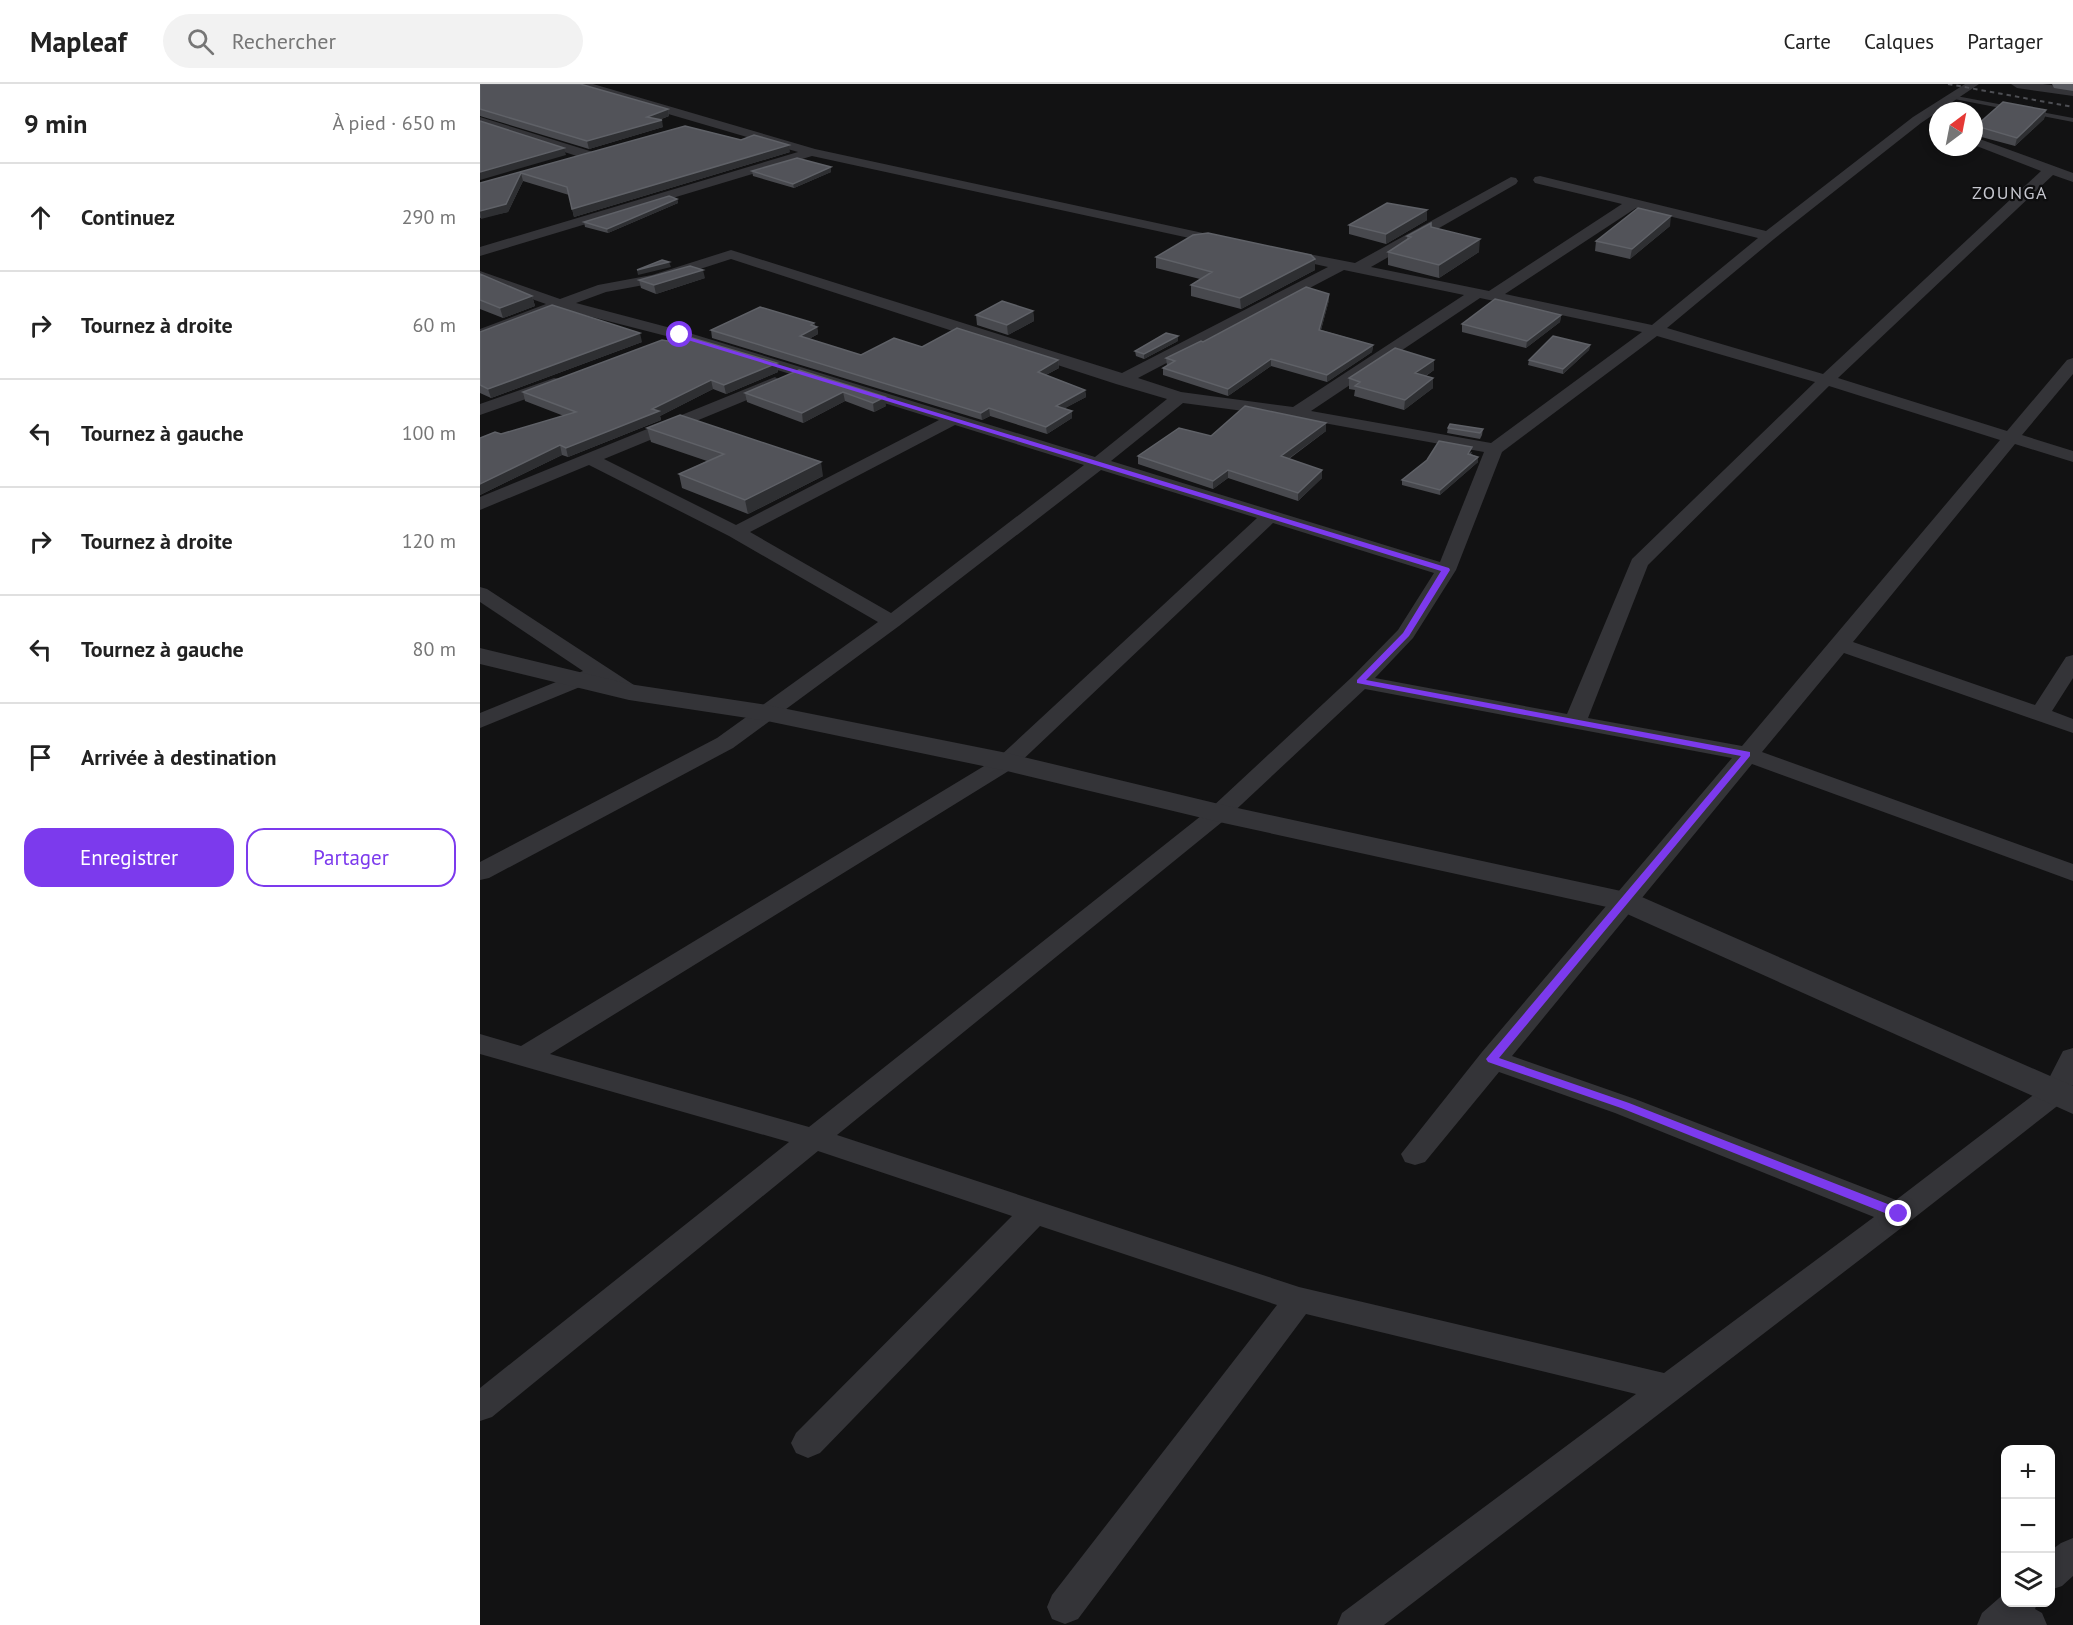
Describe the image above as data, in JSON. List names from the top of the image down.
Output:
{
  "districts": ["ZOUNGA"],
  "north": "top right",
  "page": {
    "header": "Mapleaf",
    "search": "Rechercher",
    "nav": ["Carte", "Calques", "Partager"],
    "heading": ["9 min", "À pied · 650 m"],
    "list": [
      ["Continuez", "290 m"],
      ["Tournez à droite", "60 m"],
      ["Tournez à gauche", "100 m"],
      ["Tournez à droite", "120 m"],
      ["Tournez à gauche", "80 m"],
      "Arrivée à destination"
    ],
    "buttons": ["Enregistrer", "Partager"],
    "map_buttons": ["+", "−"]
  }
}
